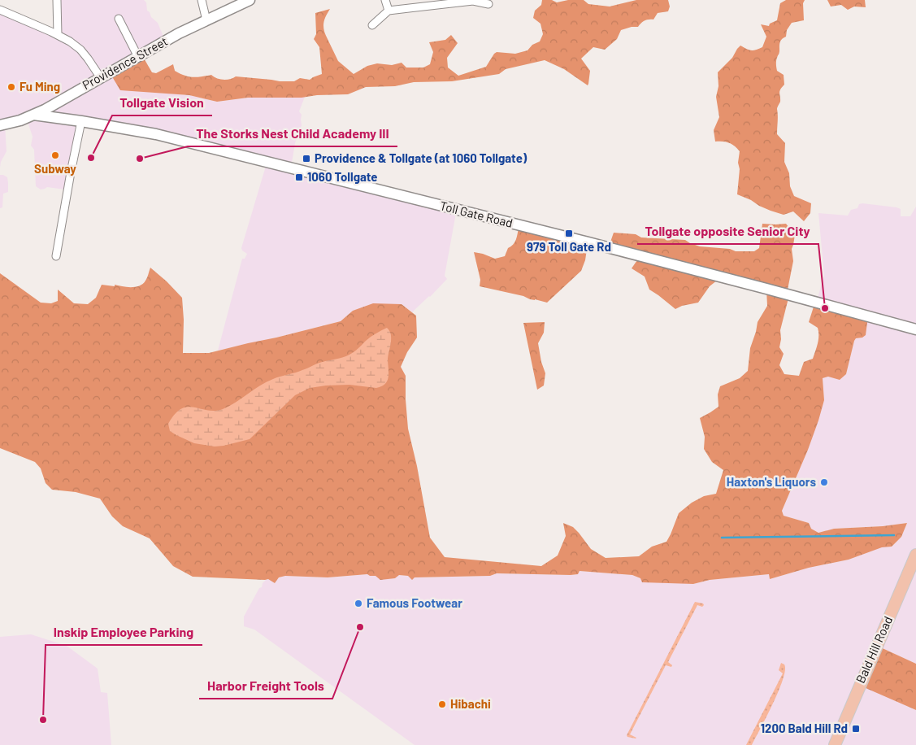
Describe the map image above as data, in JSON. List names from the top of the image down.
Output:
{
  "streets": {
    "main road": ["Providence Street", "Toll Gate Road", "Bald Hill Road"]
  },
  "crossings": [
    ["Providence Street", "Toll Gate Road"]
  ],
  "places": {
    "other": [
      "Fu Ming",
      "Subway",
      "Tollgate Vision",
      "The Storks Nest Child Academy III",
      "Tollgate opposite Senior City",
      "Haxton's Liquors",
      "Famous Footwear",
      "Harbor Freight Tools",
      "Hibachi",
      "Inskip Employee Parking"
    ],
    "transit": [
      "Providence & Tollgate (at 1060 Tollgate)",
      "1060 Tollgate",
      "979 Toll Gate Rd",
      "1200 Bald Hill Rd"
    ]
  }
}
